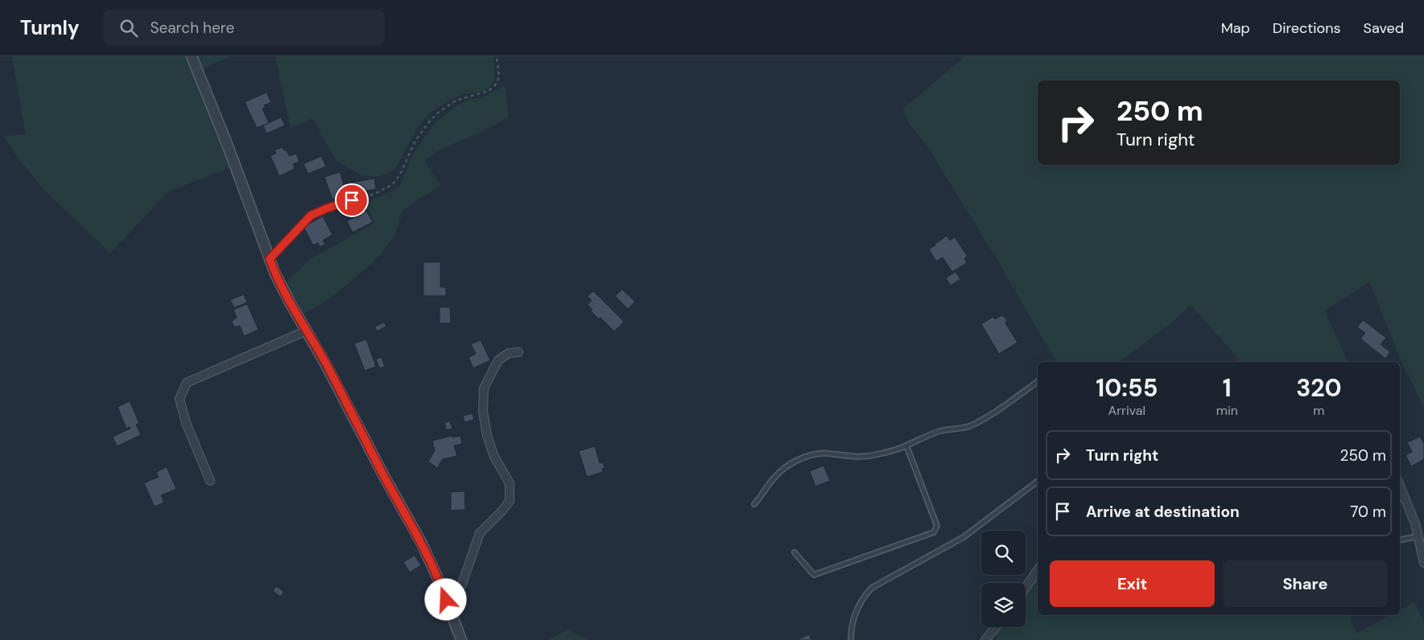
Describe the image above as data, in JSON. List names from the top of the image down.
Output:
{
  "page": {
    "header": "Turnly",
    "search": "Search here",
    "nav": ["Map", "Directions", "Saved"],
    "turn": ["250 m", "Turn right"],
    "eta": [
      "10:55",
      "Arrival",
      "1",
      "min",
      "320",
      "m"
    ],
    "list": [
      {
        "name": "Turn right",
        "value": "250 m"
      },
      {
        "name": "Arrive at destination",
        "value": "70 m"
      }
    ],
    "buttons": ["Exit", "Share"]
  }
}
